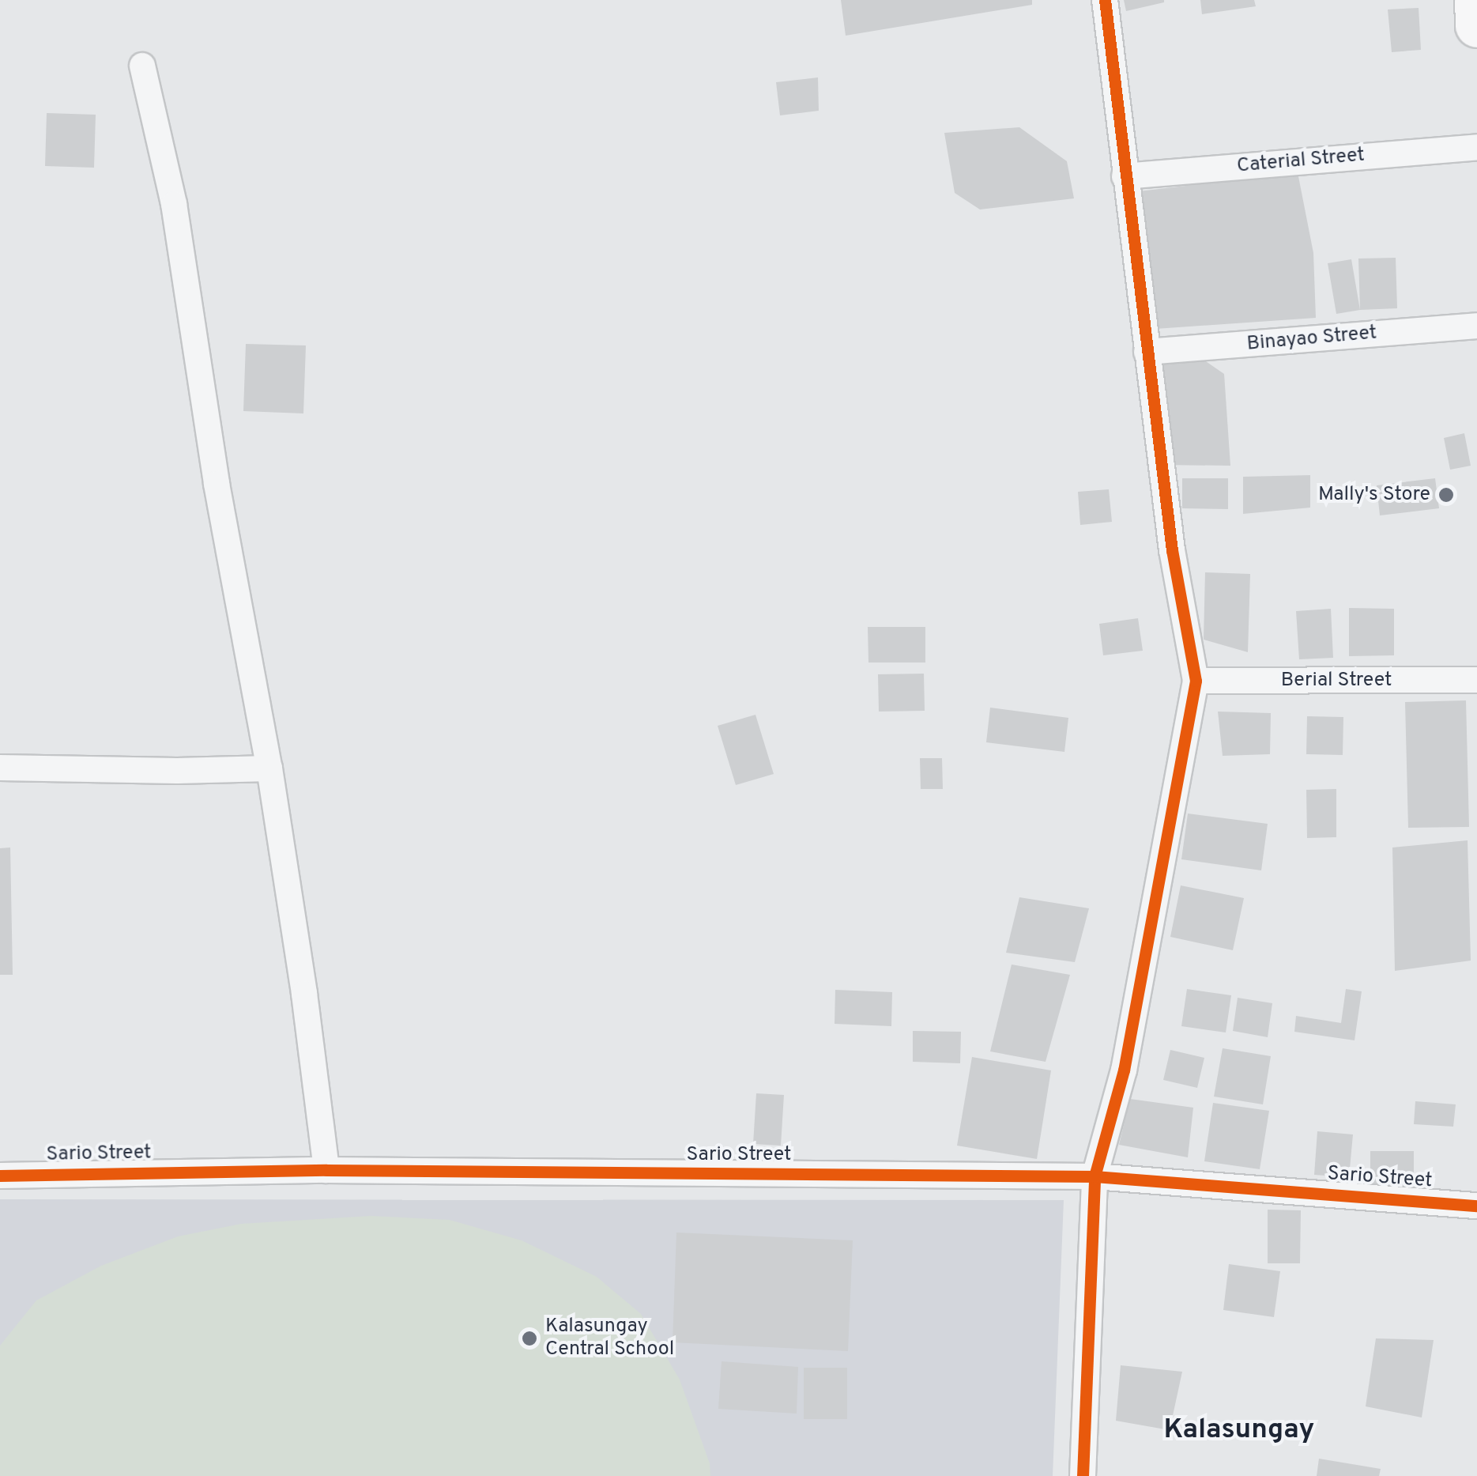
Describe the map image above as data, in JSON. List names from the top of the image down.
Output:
{
  "streets": {
    "street": [
      "Caterial Street",
      "Binayao Street",
      "Berial Street",
      "Sario Street"
    ]
  },
  "districts": ["Kalasungay"],
  "places": ["Mally's Store", "Kalasungay Central School"]
}
